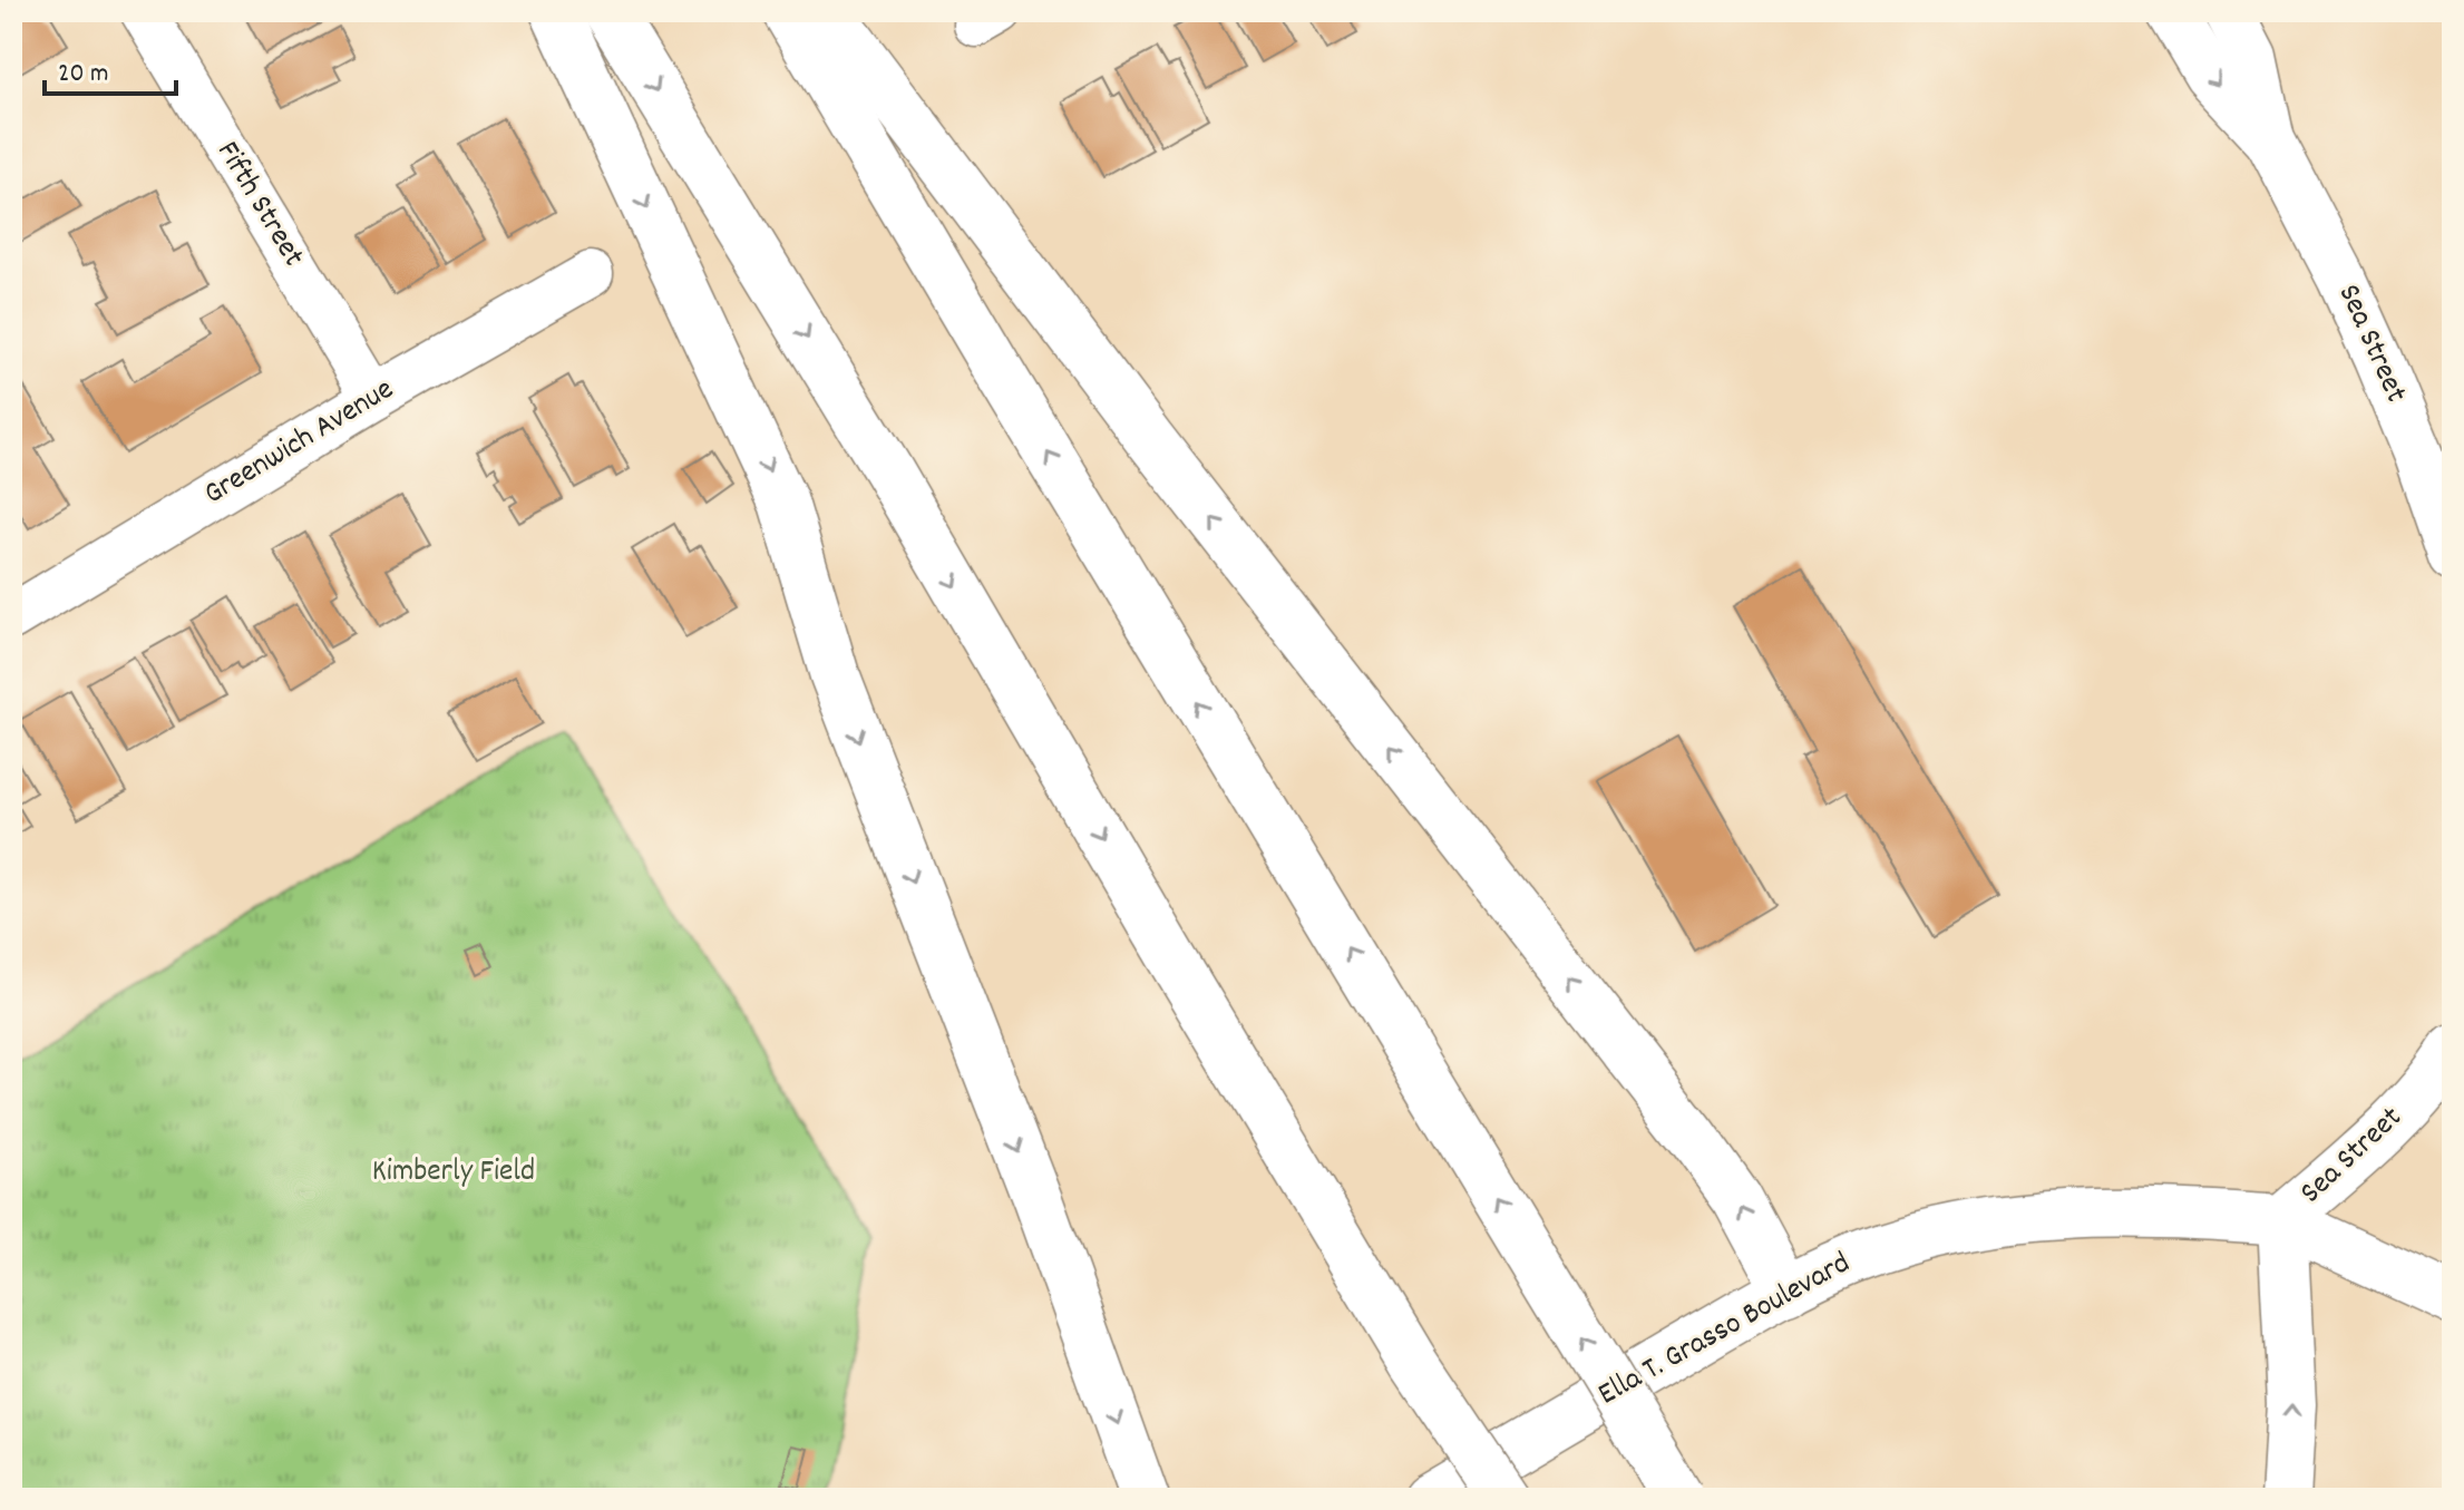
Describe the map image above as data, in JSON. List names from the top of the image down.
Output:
{
  "streets": {
    "main road": ["Sea Street", "Ella T. Grasso Boulevard"],
    "street": ["Fifth Street", "Greenwich Avenue"]
  },
  "crossings": [
    ["Fifth Street", "Greenwich Avenue"],
    ["Sea Street", "Ella T. Grasso Boulevard"]
  ],
  "parks": ["Kimberly Field"],
  "scale_bar": "20 m"
}
